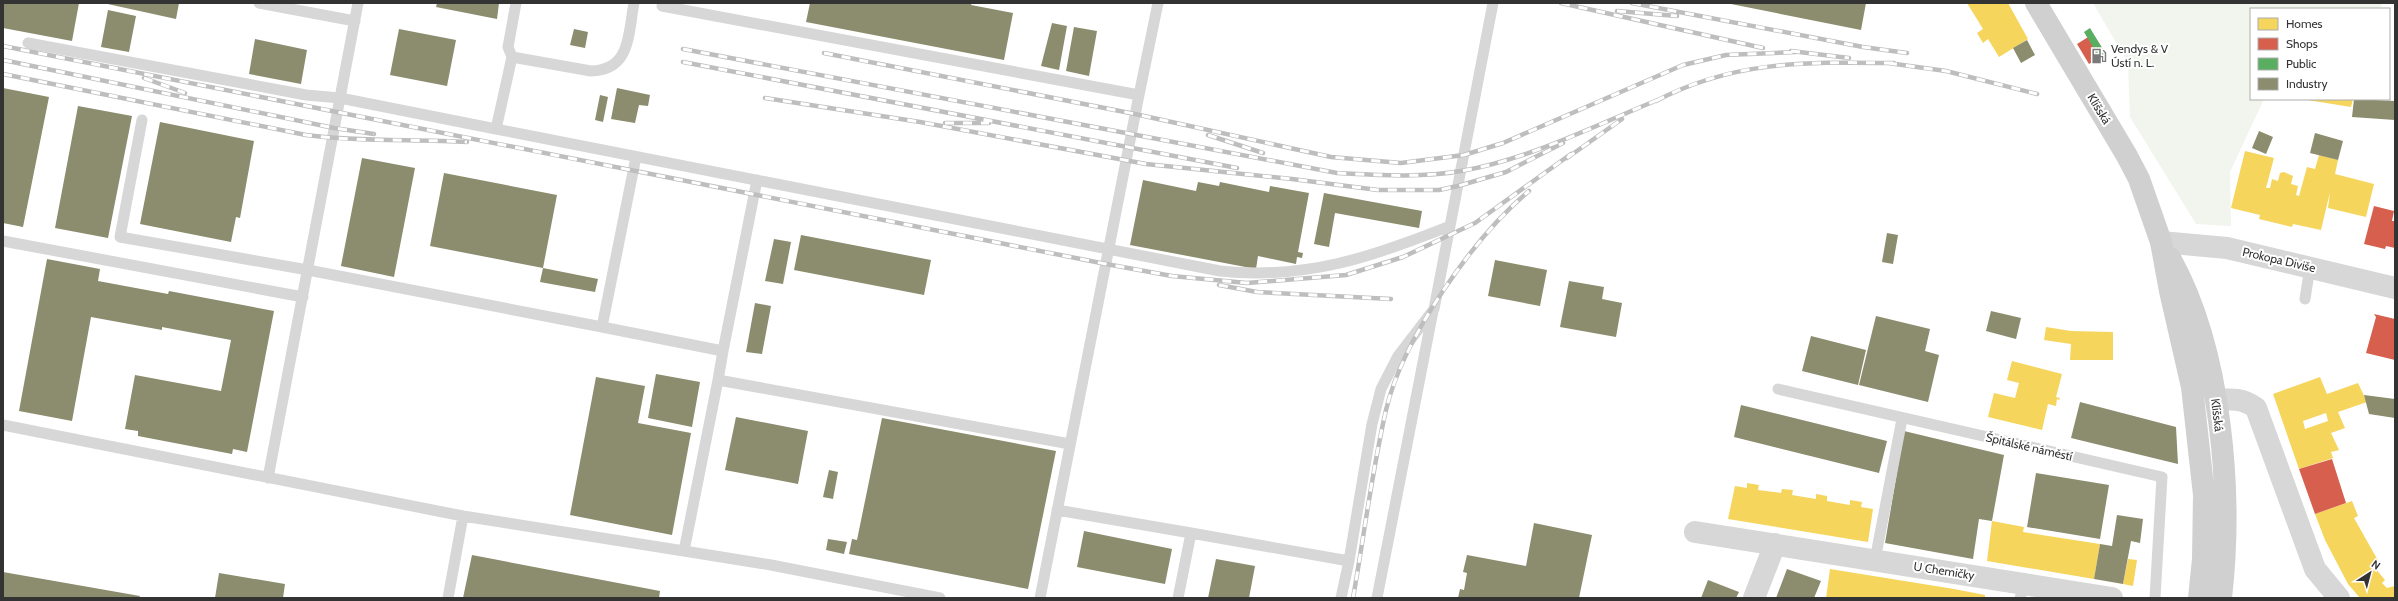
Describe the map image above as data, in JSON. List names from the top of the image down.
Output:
{
  "streets": {
    "street": ["Klíšská", "Prokopa Diviše", "U Chemičky"],
    "lane": ["Špitálské náměstí"]
  },
  "crossings": [
    ["Klíšská", "Prokopa Diviše"]
  ],
  "places": {
    "fuel station": ["Vendys & V Ústí n. L."]
  },
  "legend": [
    "Homes",
    "Shops",
    "Public",
    "Industry"
  ],
  "north": "top right"
}
